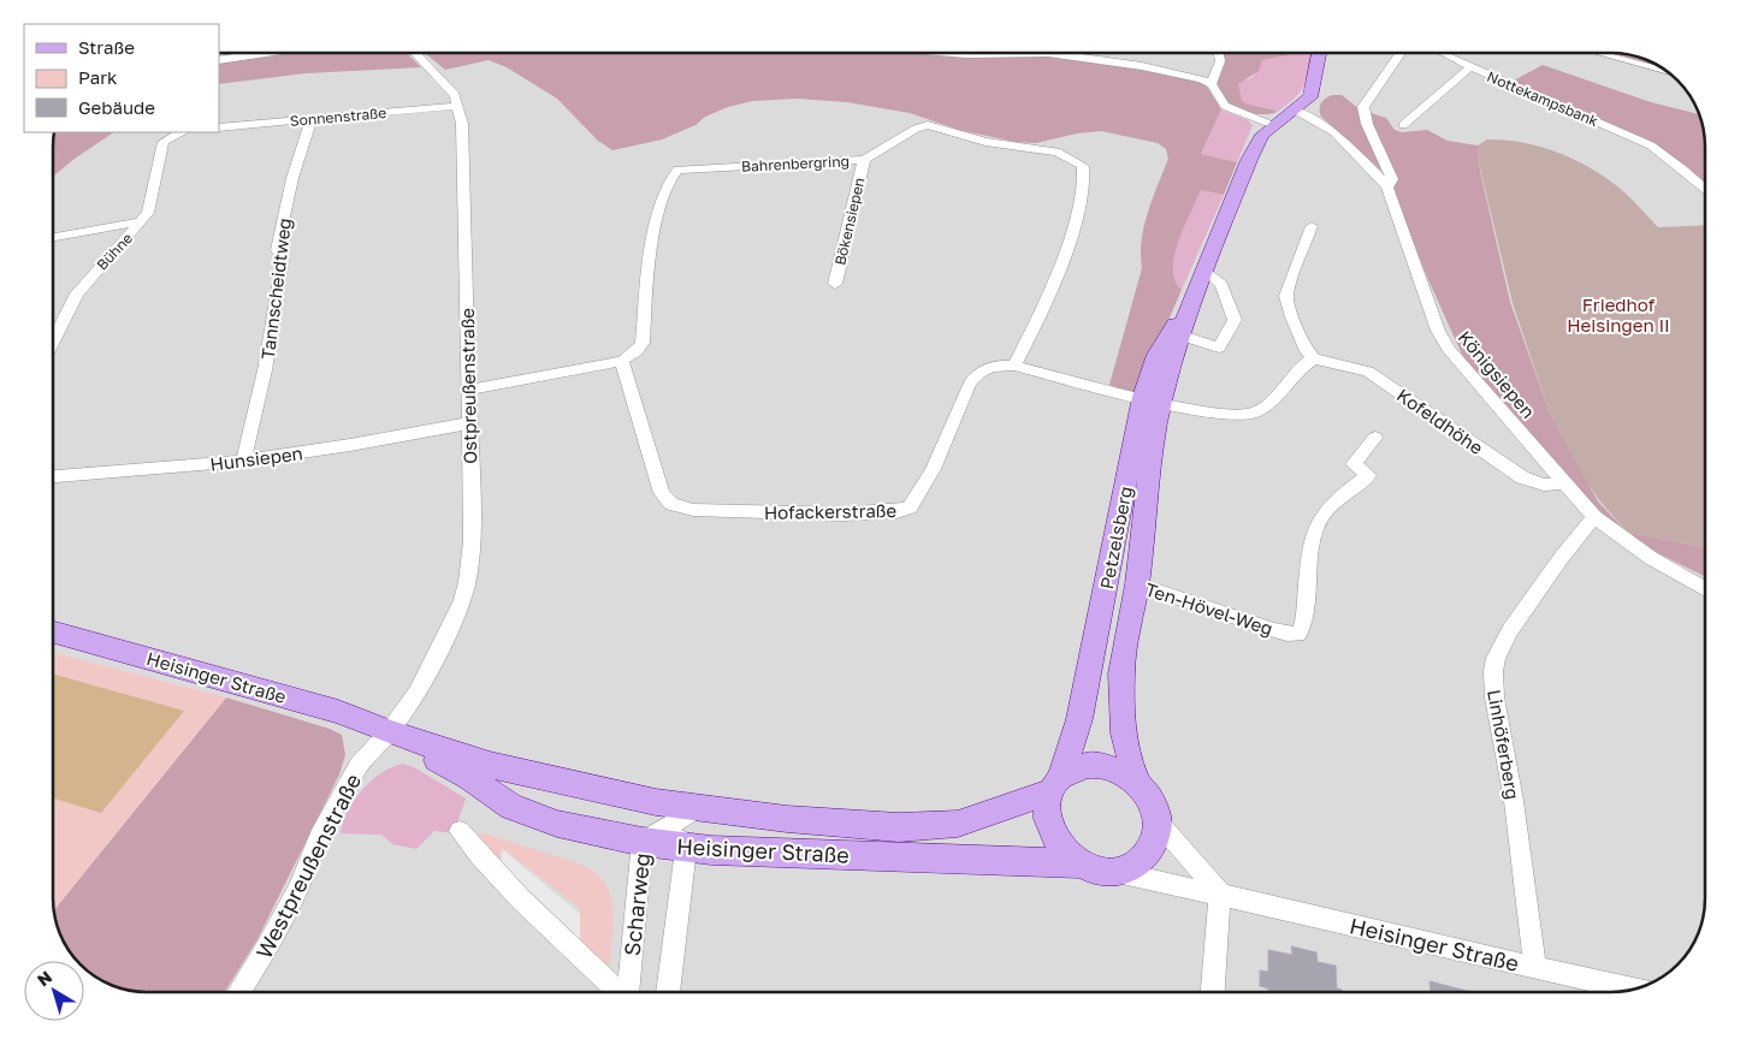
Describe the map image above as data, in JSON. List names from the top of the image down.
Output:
{
  "streets": {
    "main road": ["Petzelsberg", "Heisinger Straße"],
    "street": [
      "Nottekampsbank",
      "Sonnenstraße",
      "Bahrenbergring",
      "Bökensiepen",
      "Bühne",
      "Tannscheidtweg",
      "Königsiepen",
      "Ostpreußenstraße",
      "Kofeldhöhe",
      "Hunsiepen",
      "Hofackerstraße",
      "Ten-Hövel-Weg",
      "Linhöferberg",
      "Westpreußenstraße",
      "Scharweg"
    ]
  },
  "crossings": [
    ["Nottekampsbank", "Königsiepen"],
    ["Sonnenstraße", "Tannscheidtweg"],
    ["Sonnenstraße", "Ostpreußenstraße"],
    ["Bahrenbergring", "Bökensiepen"],
    ["Bahrenbergring", "Hofackerstraße"],
    ["Tannscheidtweg", "Hunsiepen"],
    ["Königsiepen", "Kofeldhöhe"],
    ["Königsiepen", "Petzelsberg"],
    ["Königsiepen", "Linhöferberg"],
    ["Ostpreußenstraße", "Hunsiepen"],
    ["Ostpreußenstraße", "Heisinger Straße"],
    ["Ostpreußenstraße", "Westpreußenstraße"],
    ["Hofackerstraße", "Petzelsberg"],
    ["Petzelsberg", "Ten-Hövel-Weg"],
    ["Petzelsberg", "Heisinger Straße"],
    ["Heisinger Straße", "Linhöferberg"],
    ["Heisinger Straße", "Westpreußenstraße"],
    ["Heisinger Straße", "Scharweg"]
  ],
  "parks": ["Friedhof Heisingen II"],
  "legend": ["Straße", "Park", "Gebäude"],
  "north": "top left"
}
